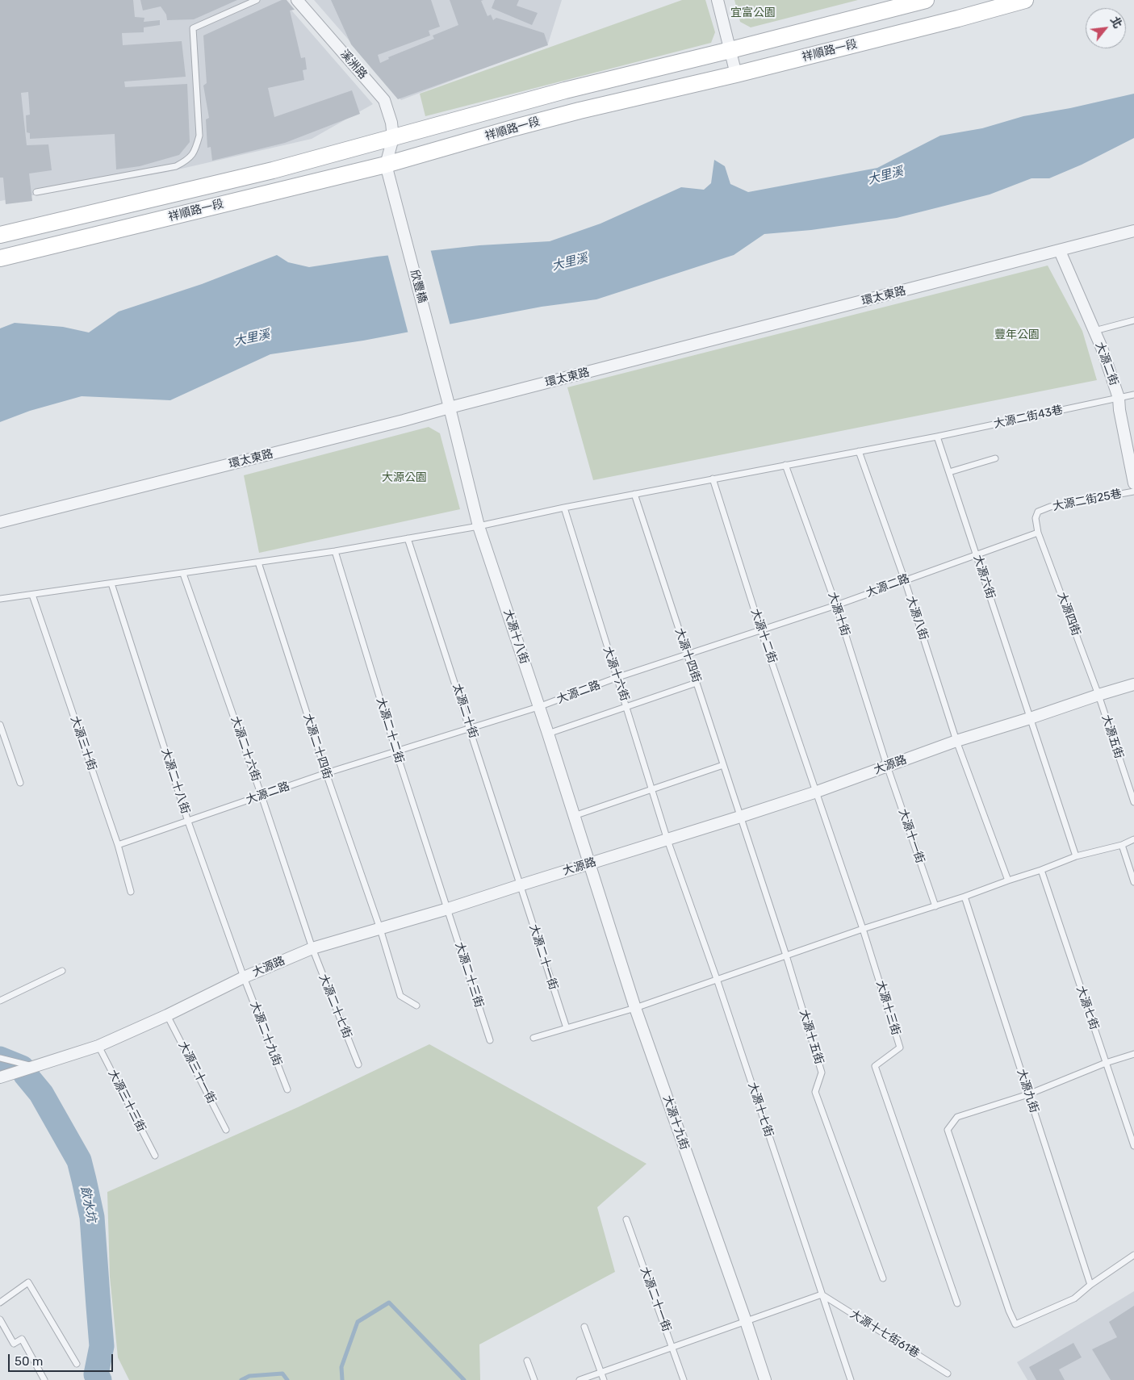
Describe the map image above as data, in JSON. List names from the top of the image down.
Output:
{
  "streets": {
    "street": [
      "祥順路一段",
      "溪洲路",
      "欣豐橋",
      "環太東路",
      "大源二街",
      "大源十八街",
      "大源路",
      "大源十九街"
    ],
    "lane": [
      "大源二街43巷",
      "大源二街25巷",
      "大源六街",
      "大源二路",
      "大源十街",
      "大源四街",
      "大源八街",
      "大源十二街",
      "大源十四街",
      "大源十六街",
      "太源二十街",
      "大源二十二街",
      "大源五街",
      "大源三十街",
      "大源二十四街",
      "大源二十六街",
      "大源二十八街",
      "大源十一街",
      "大源二十一街",
      "大源二十三街",
      "大源二十七街",
      "大源十三街",
      "大源七街",
      "大源二十九街",
      "大源十五街",
      "大源三十一街",
      "大源九街",
      "大源三十三街",
      "大源十七街",
      "大源十七街61巷"
    ]
  },
  "crossings": [
    ["祥順路一段", "溪洲路"],
    ["祥順路一段", "欣豐橋"],
    ["欣豐橋", "環太東路"],
    ["欣豐橋", "大源十八街"],
    ["環太東路", "大源二街"],
    ["環太東路", "大源十八街"],
    ["大源二街", "大源二街43巷"],
    ["大源二街43巷", "大源六街"],
    ["大源二街43巷", "大源十街"],
    ["大源二街43巷", "大源八街"],
    ["大源二街43巷", "大源十二街"],
    ["大源二街43巷", "大源十八街"],
    ["大源二街43巷", "大源十四街"],
    ["大源二街43巷", "大源十六街"],
    ["大源二街43巷", "太源二十街"],
    ["大源二街43巷", "大源二十二街"],
    ["大源二街43巷", "大源三十街"],
    ["大源二街43巷", "大源二十四街"],
    ["大源二街43巷", "大源二十六街"],
    ["大源二街43巷", "大源二十八街"],
    ["大源二街25巷", "大源二路"],
    ["大源二街25巷", "大源四街"],
    ["大源六街", "大源二路"],
    ["大源六街", "大源路"],
    ["大源二路", "大源十街"],
    ["大源二路", "大源四街"],
    ["大源二路", "大源八街"],
    ["大源二路", "大源十二街"],
    ["大源二路", "大源十八街"],
    ["大源二路", "大源十四街"],
    ["大源二路", "大源十六街"],
    ["大源二路", "太源二十街"],
    ["大源二路", "大源二十二街"],
    ["大源二路", "大源三十街"],
    ["大源二路", "大源二十四街"],
    ["大源二路", "大源二十六街"],
    ["大源二路", "大源二十八街"],
    ["大源十街", "大源路"],
    ["大源十街", "大源十一街"],
    ["大源四街", "大源五街"],
    ["大源四街", "大源路"],
    ["大源八街", "大源路"],
    ["大源十二街", "大源路"],
    ["大源十二街", "大源十三街"],
    ["大源十八街", "大源路"],
    ["大源十八街", "大源十九街"],
    ["大源十四街", "大源路"],
    ["大源十四街", "大源十五街"],
    ["大源十六街", "大源路"],
    ["大源十六街", "大源十七街"],
    ["太源二十街", "大源路"],
    ["太源二十街", "大源二十一街"],
    ["大源二十二街", "大源路"],
    ["大源二十二街", "大源二十三街"],
    ["大源五街", "大源路"],
    ["大源二十四街", "大源路"],
    ["大源二十六街", "大源路"],
    ["大源二十六街", "大源二十七街"],
    ["大源路", "大源二十八街"],
    ["大源路", "大源十一街"],
    ["大源路", "大源二十一街"],
    ["大源路", "大源二十三街"],
    ["大源路", "大源二十七街"],
    ["大源路", "大源十三街"],
    ["大源路", "大源二十九街"],
    ["大源路", "大源十五街"],
    ["大源路", "大源三十一街"],
    ["大源路", "大源三十三街"],
    ["大源路", "大源十七街"],
    ["大源路", "大源十九街"],
    ["大源二十八街", "大源二十九街"],
    ["大源十七街", "大源十七街61巷"]
  ],
  "water": ["大里溪", "飲水坑"],
  "parks": ["宜富公園", "豐年公園", "大源公園"],
  "scale_bar": "50 m",
  "north": "top right"
}
